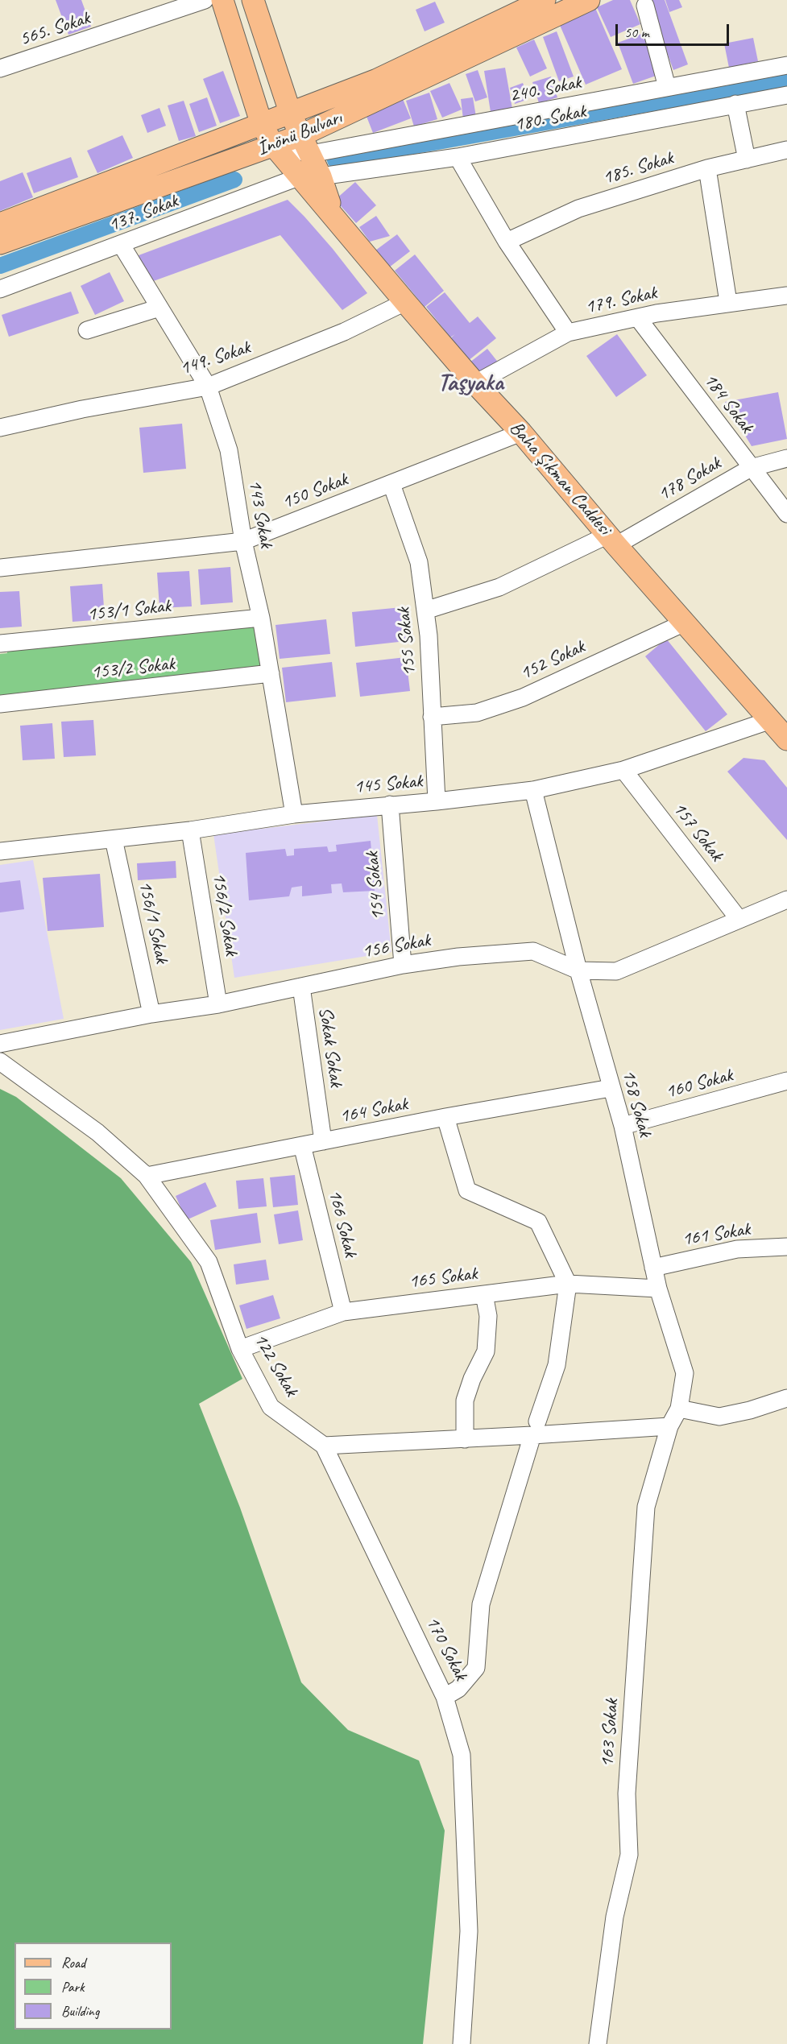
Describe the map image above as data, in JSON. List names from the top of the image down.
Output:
{
  "streets": {
    "main road": ["İnönü Bulvarı", "Baha Şıkman Caddesi"],
    "street": [
      "565. Sokak",
      "240. Sokak",
      "180. Sokak",
      "185. Sokak",
      "137. Sokak",
      "179. Sokak",
      "149. Sokak",
      "184 Sokak",
      "178 Sokak",
      "150 Sokak",
      "143 Sokak",
      "153/1 Sokak",
      "155 Sokak",
      "152 Sokak",
      "153/2 Sokak",
      "145 Sokak",
      "157 Sokak",
      "154 Sokak",
      "156/2 Sokak",
      "156/1 Sokak",
      "156 Sokak",
      "Sokak Sokak",
      "160 Sokak",
      "158 Sokak",
      "164 Sokak",
      "166 Sokak",
      "161 Sokak",
      "165 Sokak",
      "122 Sokak",
      "170 Sokak",
      "163 Sokak"
    ]
  },
  "crossings": [
    ["240. Sokak", "İnönü Bulvarı"],
    ["240. Sokak", "Baha Şıkman Caddesi"],
    ["180. Sokak", "137. Sokak"],
    ["180. Sokak", "Baha Şıkman Caddesi"],
    ["İnönü Bulvarı", "Baha Şıkman Caddesi"],
    ["137. Sokak", "Baha Şıkman Caddesi"],
    ["137. Sokak", "143 Sokak"],
    ["179. Sokak", "184 Sokak"],
    ["179. Sokak", "Baha Şıkman Caddesi"],
    ["149. Sokak", "Baha Şıkman Caddesi"],
    ["149. Sokak", "143 Sokak"],
    ["184 Sokak", "178 Sokak"],
    ["Baha Şıkman Caddesi", "178 Sokak"],
    ["Baha Şıkman Caddesi", "150 Sokak"],
    ["Baha Şıkman Caddesi", "152 Sokak"],
    ["Baha Şıkman Caddesi", "145 Sokak"],
    ["178 Sokak", "155 Sokak"],
    ["150 Sokak", "143 Sokak"],
    ["150 Sokak", "155 Sokak"],
    ["143 Sokak", "153/1 Sokak"],
    ["143 Sokak", "153/2 Sokak"],
    ["143 Sokak", "145 Sokak"],
    ["155 Sokak", "152 Sokak"],
    ["155 Sokak", "145 Sokak"],
    ["145 Sokak", "157 Sokak"],
    ["145 Sokak", "154 Sokak"],
    ["145 Sokak", "156/2 Sokak"],
    ["145 Sokak", "156/1 Sokak"],
    ["145 Sokak", "158 Sokak"],
    ["157 Sokak", "156 Sokak"],
    ["154 Sokak", "156 Sokak"],
    ["156/2 Sokak", "156 Sokak"],
    ["156/1 Sokak", "156 Sokak"],
    ["156 Sokak", "Sokak Sokak"],
    ["156 Sokak", "158 Sokak"],
    ["Sokak Sokak", "164 Sokak"],
    ["160 Sokak", "158 Sokak"],
    ["158 Sokak", "164 Sokak"],
    ["158 Sokak", "161 Sokak"],
    ["158 Sokak", "165 Sokak"],
    ["158 Sokak", "163 Sokak"],
    ["164 Sokak", "166 Sokak"],
    ["164 Sokak", "122 Sokak"],
    ["166 Sokak", "165 Sokak"],
    ["165 Sokak", "122 Sokak"],
    ["165 Sokak", "170 Sokak"],
    ["122 Sokak", "170 Sokak"]
  ],
  "districts": ["Taşyaka"],
  "legend": ["Road", "Park", "Building"],
  "scale_bar": "50 m"
}
